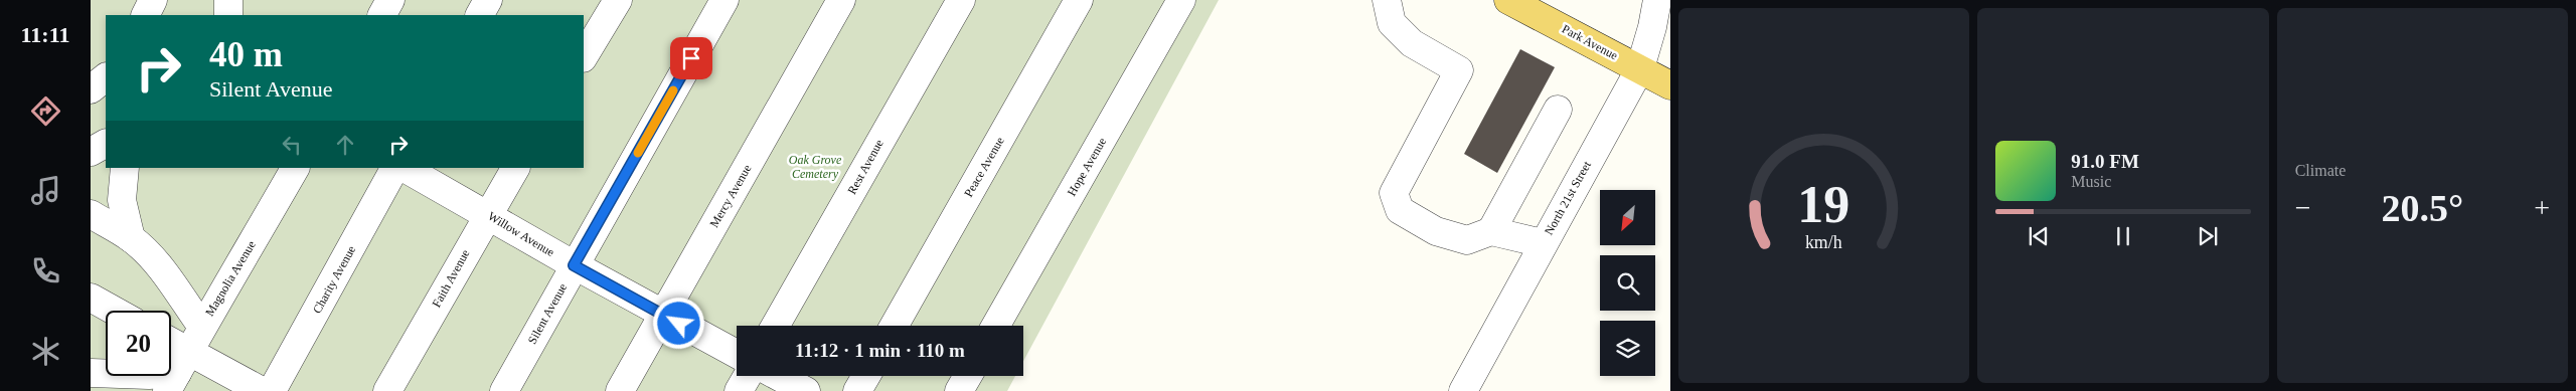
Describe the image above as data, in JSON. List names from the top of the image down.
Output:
{
  "streets": {
    "main road": ["Park Avenue"],
    "street": [
      "Rest Avenue",
      "Peace Avenue",
      "Hope Avenue",
      "Mercy Avenue",
      "North 21st Street",
      "Willow Avenue",
      "Magnolia Avenue",
      "Faith Avenue",
      "Charity Avenue",
      "Silent Avenue"
    ]
  },
  "crossings": [
    ["Park Avenue", "North 21st Street"],
    ["Mercy Avenue", "Willow Avenue"],
    ["Willow Avenue", "Faith Avenue"],
    ["Willow Avenue", "Silent Avenue"]
  ],
  "parks": ["Oak Grove Cemetery"],
  "north": "bottom left",
  "page": {
    "tabs": "11:11",
    "tile": "Climate",
    "turn": ["40 m", "Silent Avenue"],
    "song": ["91.0 FM", "Music"],
    "heat": ["−", "20.5°", "+"],
    "limit": "20",
    "trip": "11:12 · 1 min · 110 m",
    "gauge": ["19", "km/h"]
  }
}
